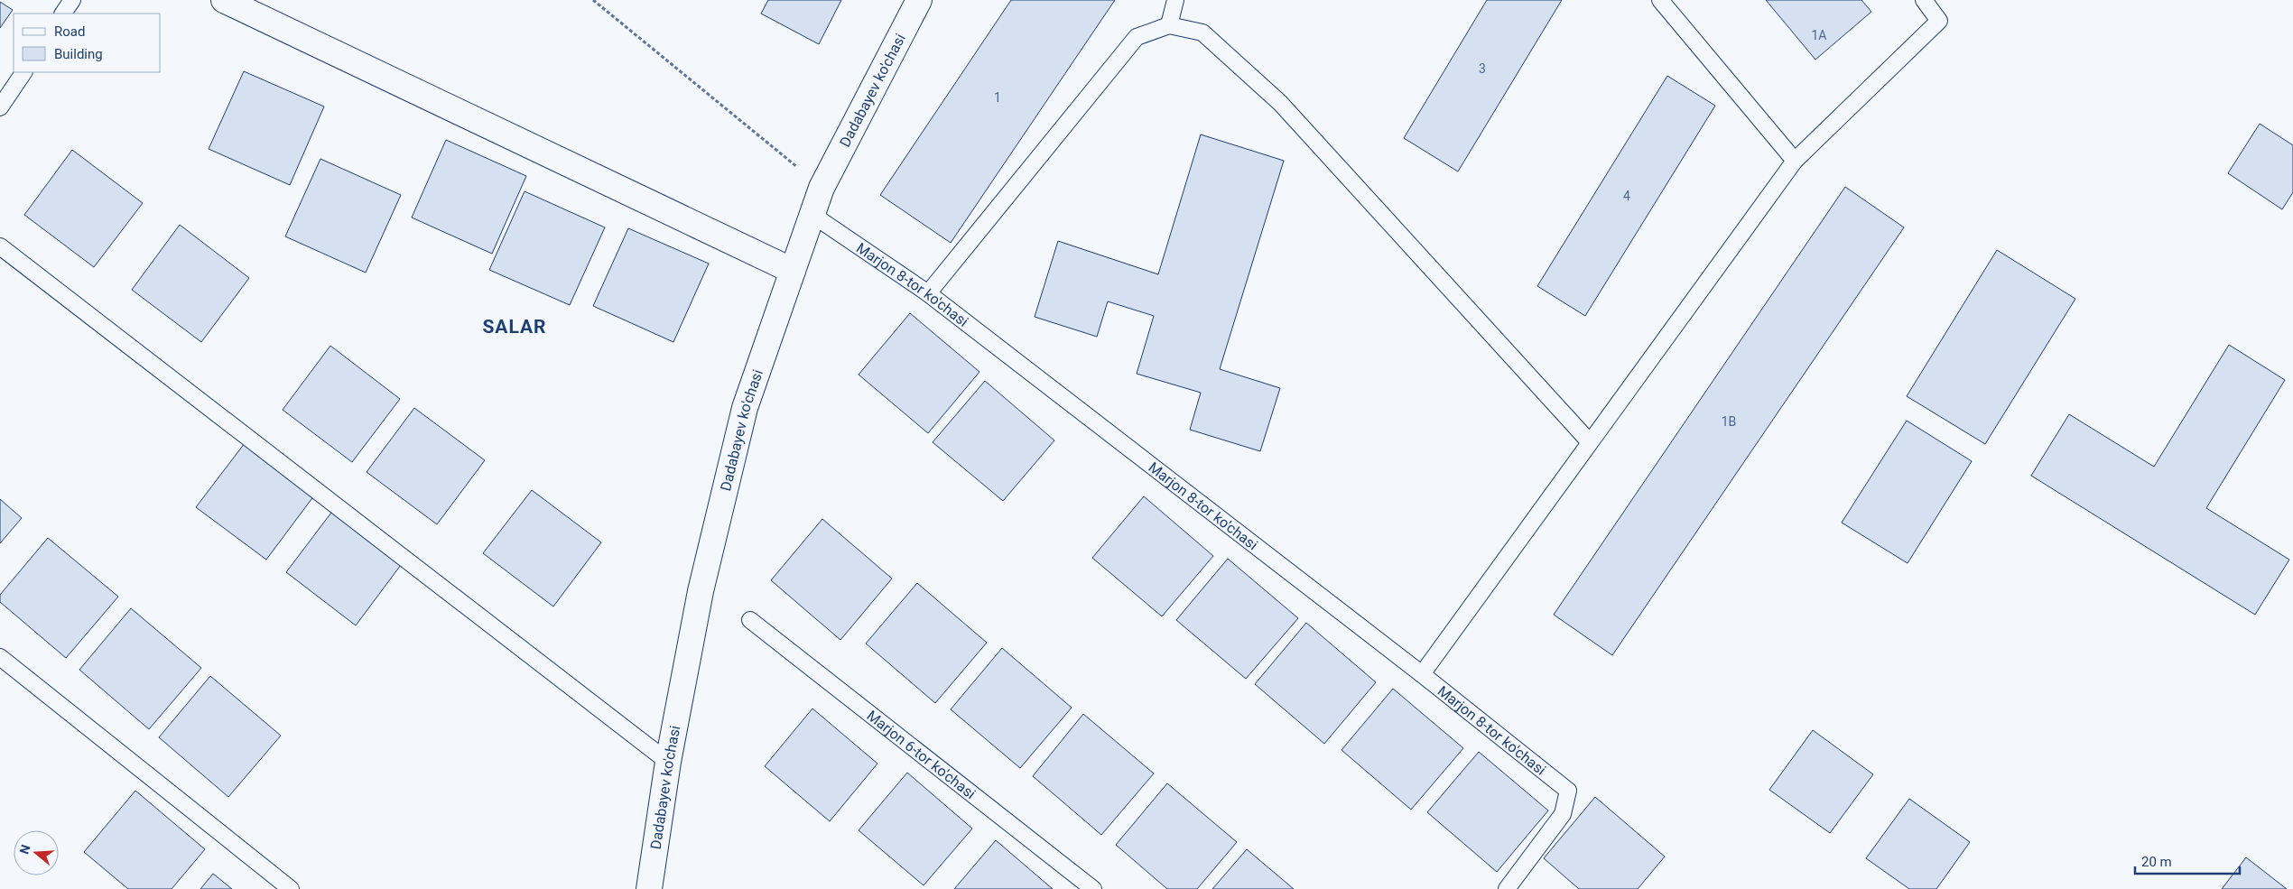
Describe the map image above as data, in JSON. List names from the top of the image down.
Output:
{
  "streets": {
    "street": ["Dadabayev ko'chasi"],
    "lane": ["Marjon 8-tor ko'chasi", "Marjon 6-tor ko'chasi"]
  },
  "crossings": [
    ["Dadabayev ko'chasi", "Marjon 8-tor ko'chasi"]
  ],
  "districts": ["SALAR"],
  "house_numbers": [
    "1А",
    "3",
    "1",
    "4",
    "1B"
  ],
  "legend": ["Road", "Building"],
  "scale_bar": "20 m",
  "north": "left"
}
